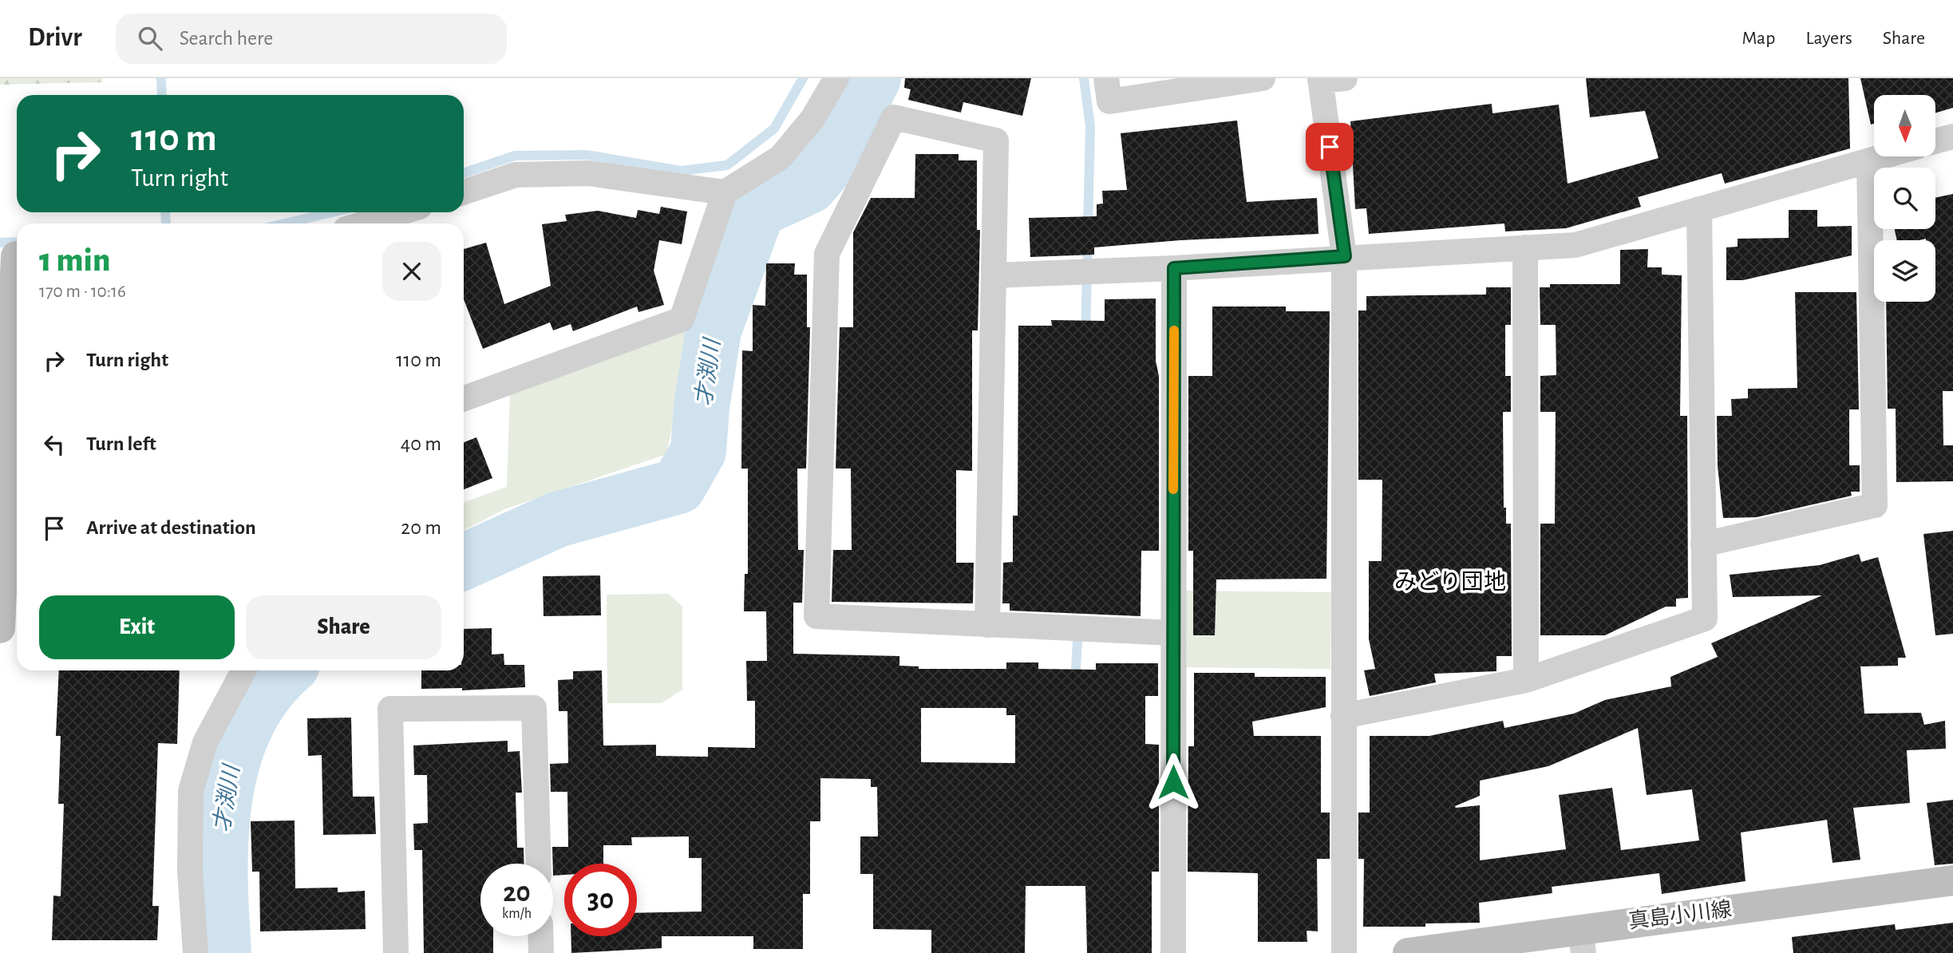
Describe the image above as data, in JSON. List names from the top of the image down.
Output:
{
  "streets": {
    "street": ["真島小川線"]
  },
  "districts": ["みどり団地"],
  "water": ["才渕川"],
  "north": "bottom",
  "page": {
    "header": "Drivr",
    "search": "Search here",
    "nav": ["Map", "Layers", "Share"],
    "turn": ["110 m", "Turn right"],
    "heading": ["1 min", "170 m · 10:16"],
    "list": [
      {
        "name": "Turn right",
        "value": "110 m"
      },
      {
        "name": "Turn left",
        "value": "40 m"
      },
      {
        "name": "Arrive at destination",
        "value": "20 m"
      }
    ],
    "buttons": ["Exit", "Share"],
    "speed": "20 km/h",
    "limit": "30"
  }
}
